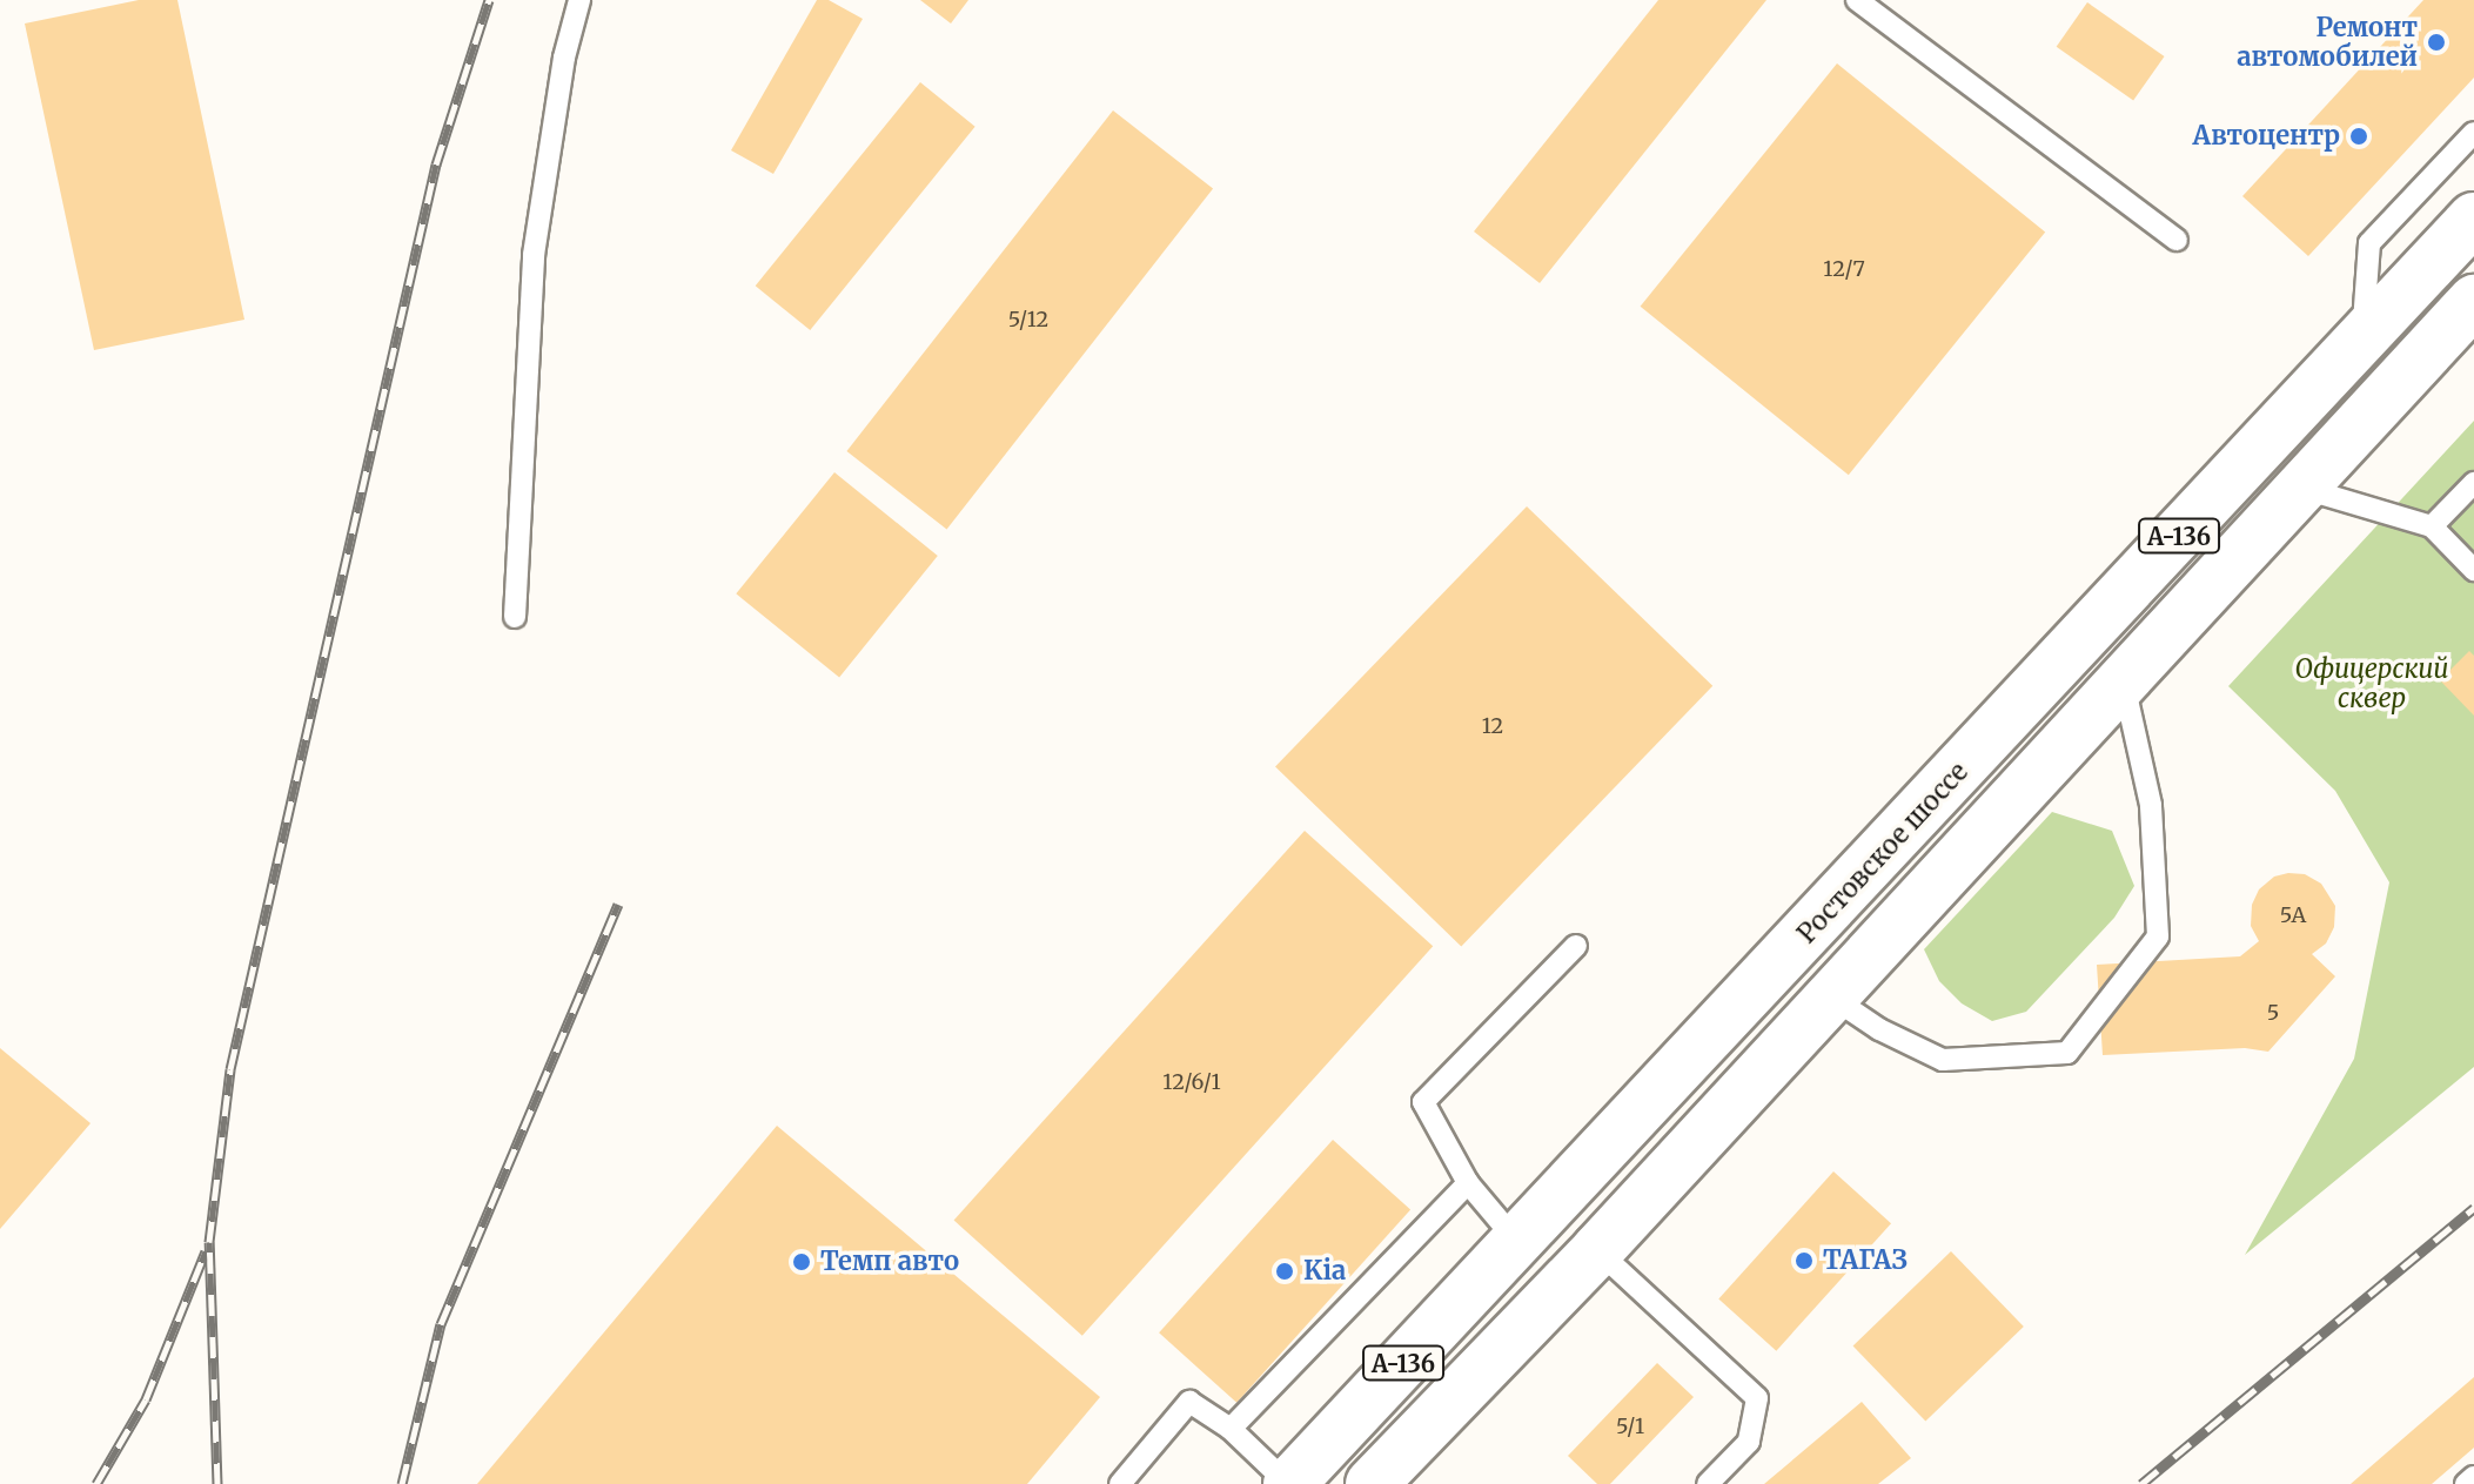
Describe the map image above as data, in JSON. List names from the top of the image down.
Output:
{
  "streets": {
    "main road": ["А-136", "Ростовское шоссе"]
  },
  "parks": ["Офицерский сквер"],
  "places": [
    "Ремонт автомобилей",
    "Автоцентр",
    "ТАГАЗ",
    "Темп авто",
    "Kia"
  ],
  "house_numbers": [
    "12/7",
    "5/12",
    "12",
    "5А",
    "5",
    "12/6/1",
    "5/1"
  ]
}
